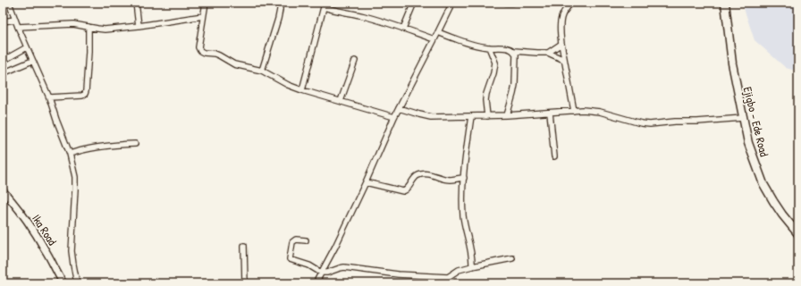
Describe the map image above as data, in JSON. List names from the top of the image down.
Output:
{
  "streets": {
    "main road": ["Ejigbo - Ede Road"],
    "street": ["Ika Road"]
  }
}
